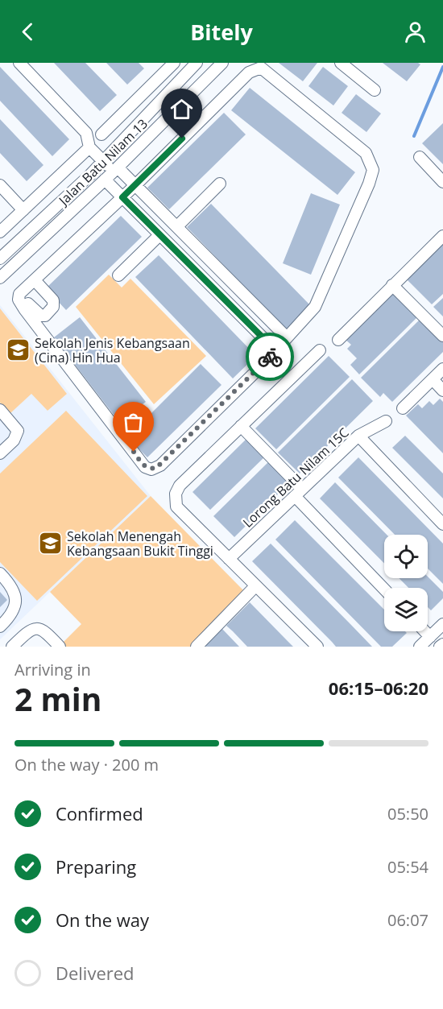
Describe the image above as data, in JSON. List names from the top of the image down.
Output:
{
  "streets": {
    "street": ["Jalan Batu Nilam 13", "Lorong Batu Nilam 15C"]
  },
  "places": {
    "school or university": ["Sekolah Jenis Kebangsaan (Cina) Hin Hua", "Sekolah Menengah Kebangsaan Bukit Tinggi"]
  },
  "page": {
    "header": "Bitely",
    "heading": ["2 min", "Arriving in", "06:15–06:20"],
    "bar": "On the way · 200 m",
    "list": [
      ["Confirmed", "05:50"],
      ["Preparing", "05:54"],
      ["On the way", "06:07"],
      "Delivered"
    ]
  }
}
